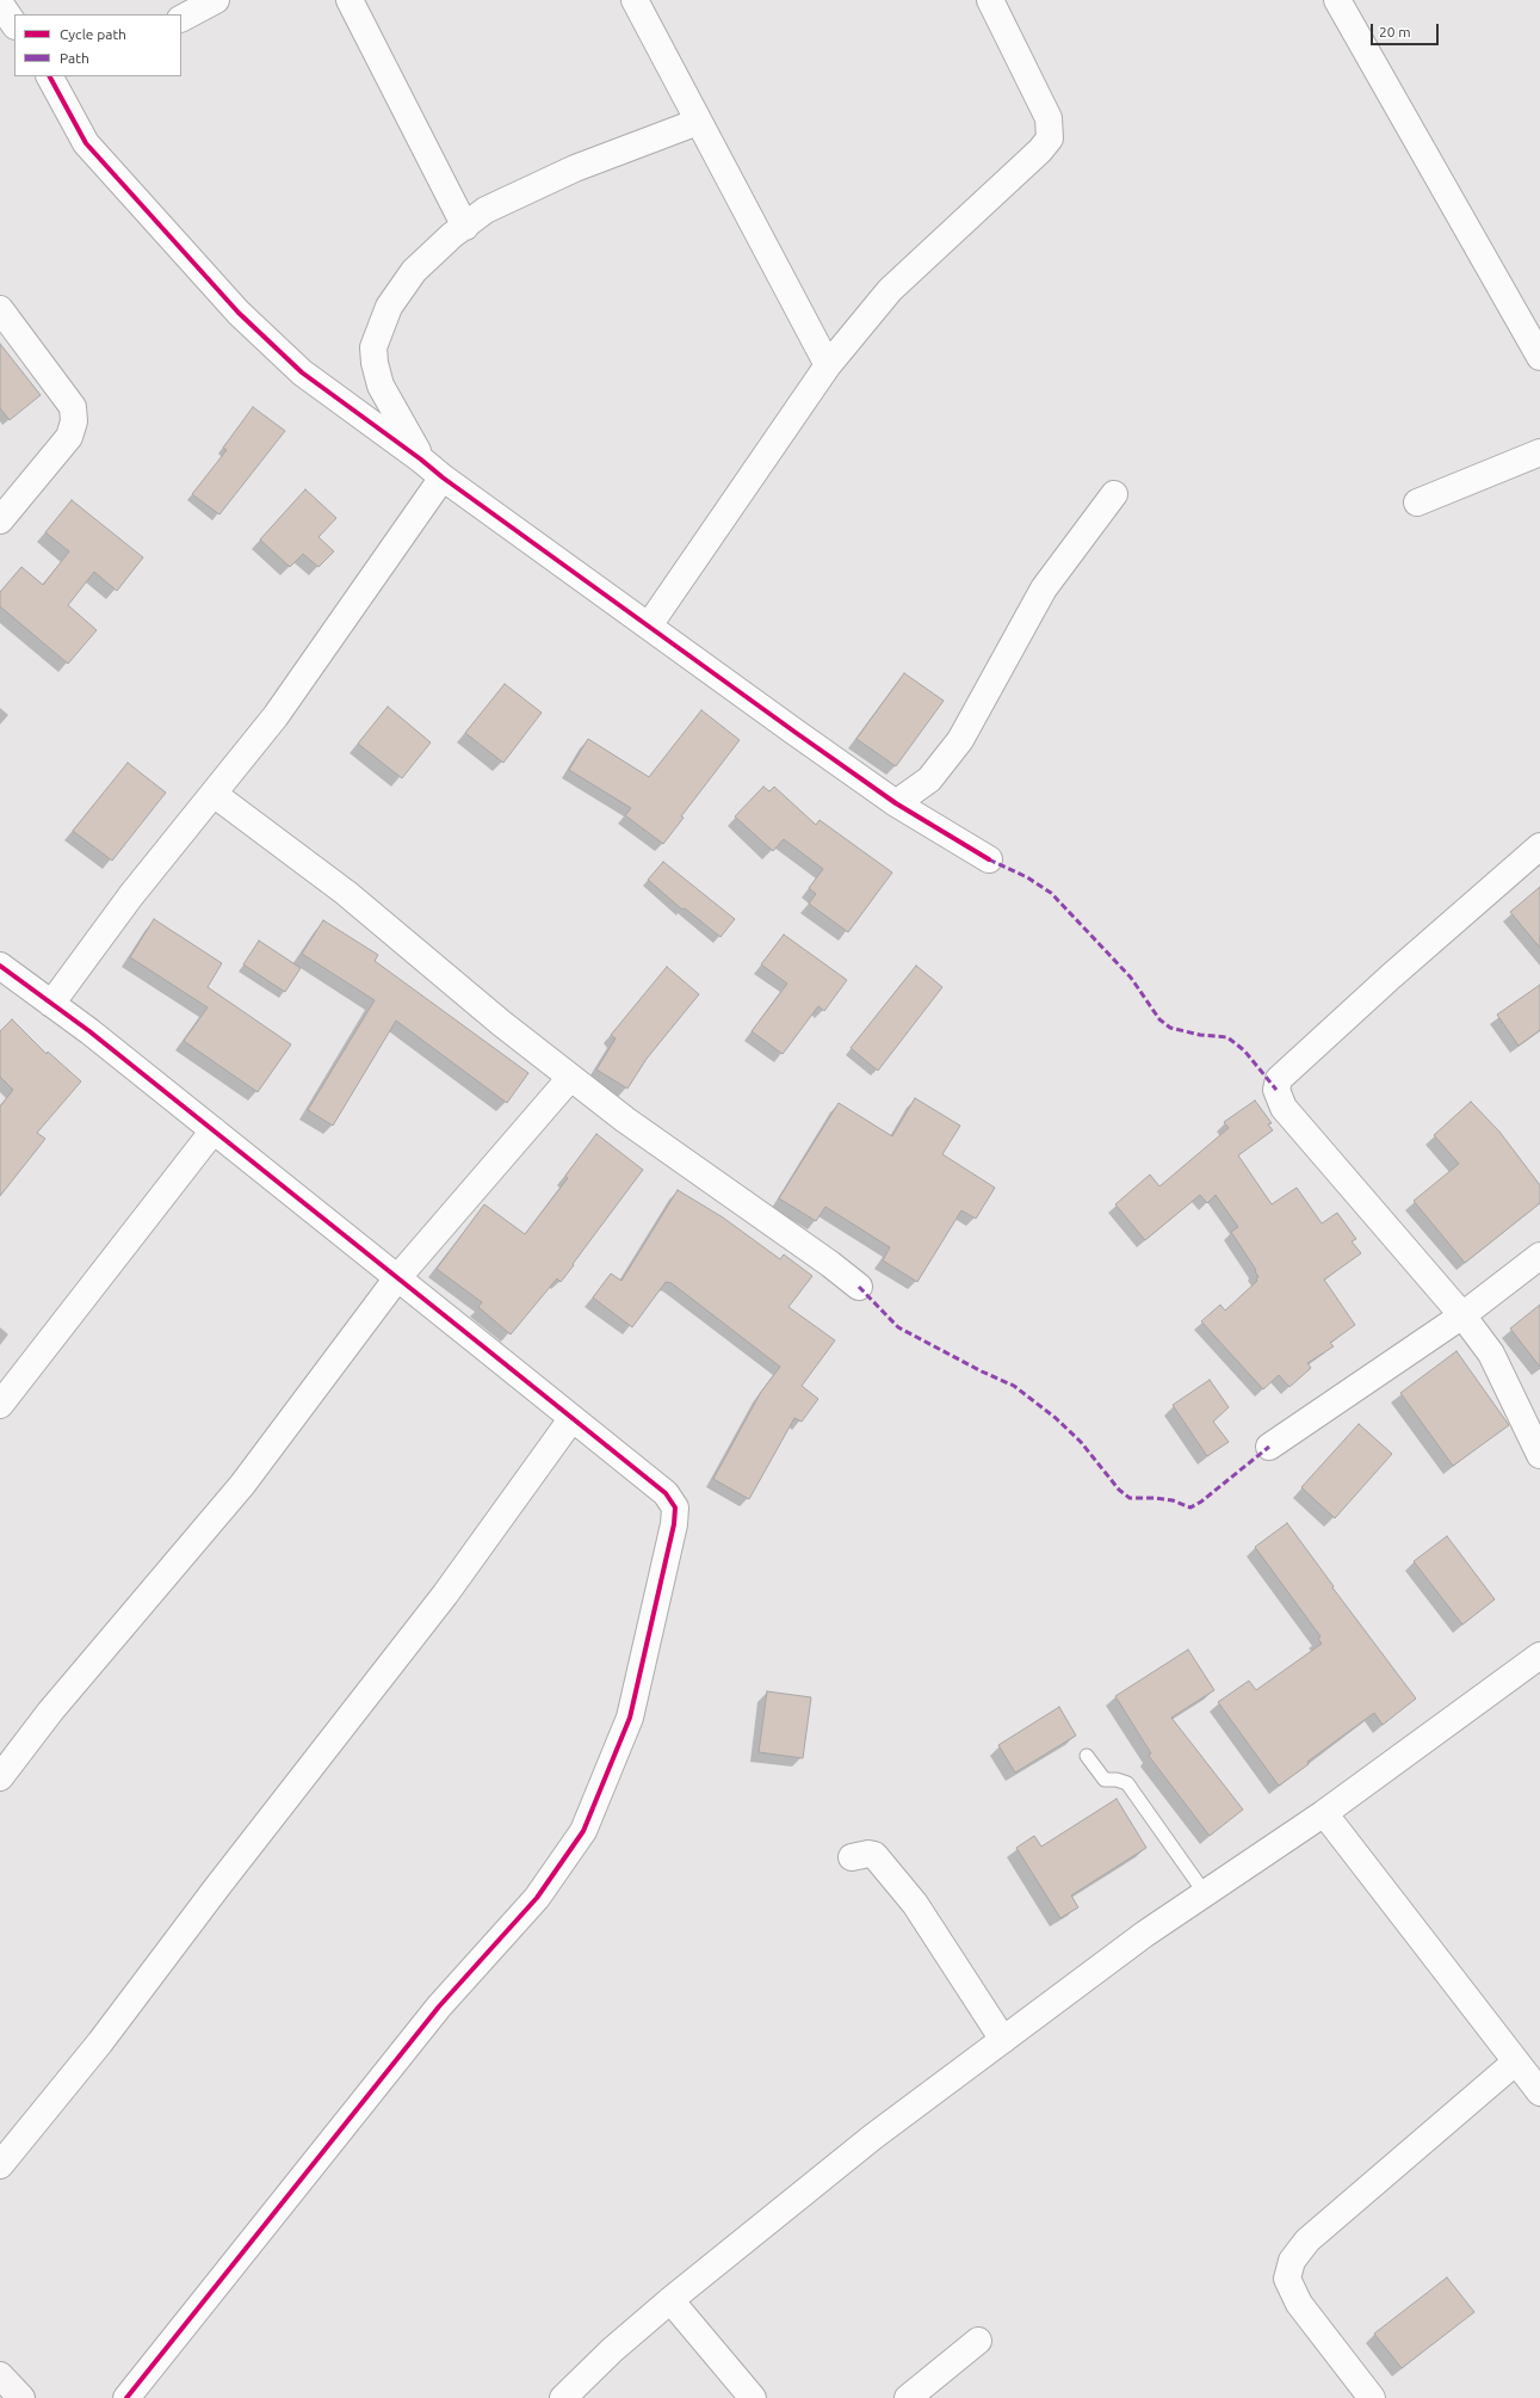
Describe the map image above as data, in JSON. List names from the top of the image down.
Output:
{
  "legend": ["Cycle path", "Path"],
  "scale_bar": "20 m"
}
